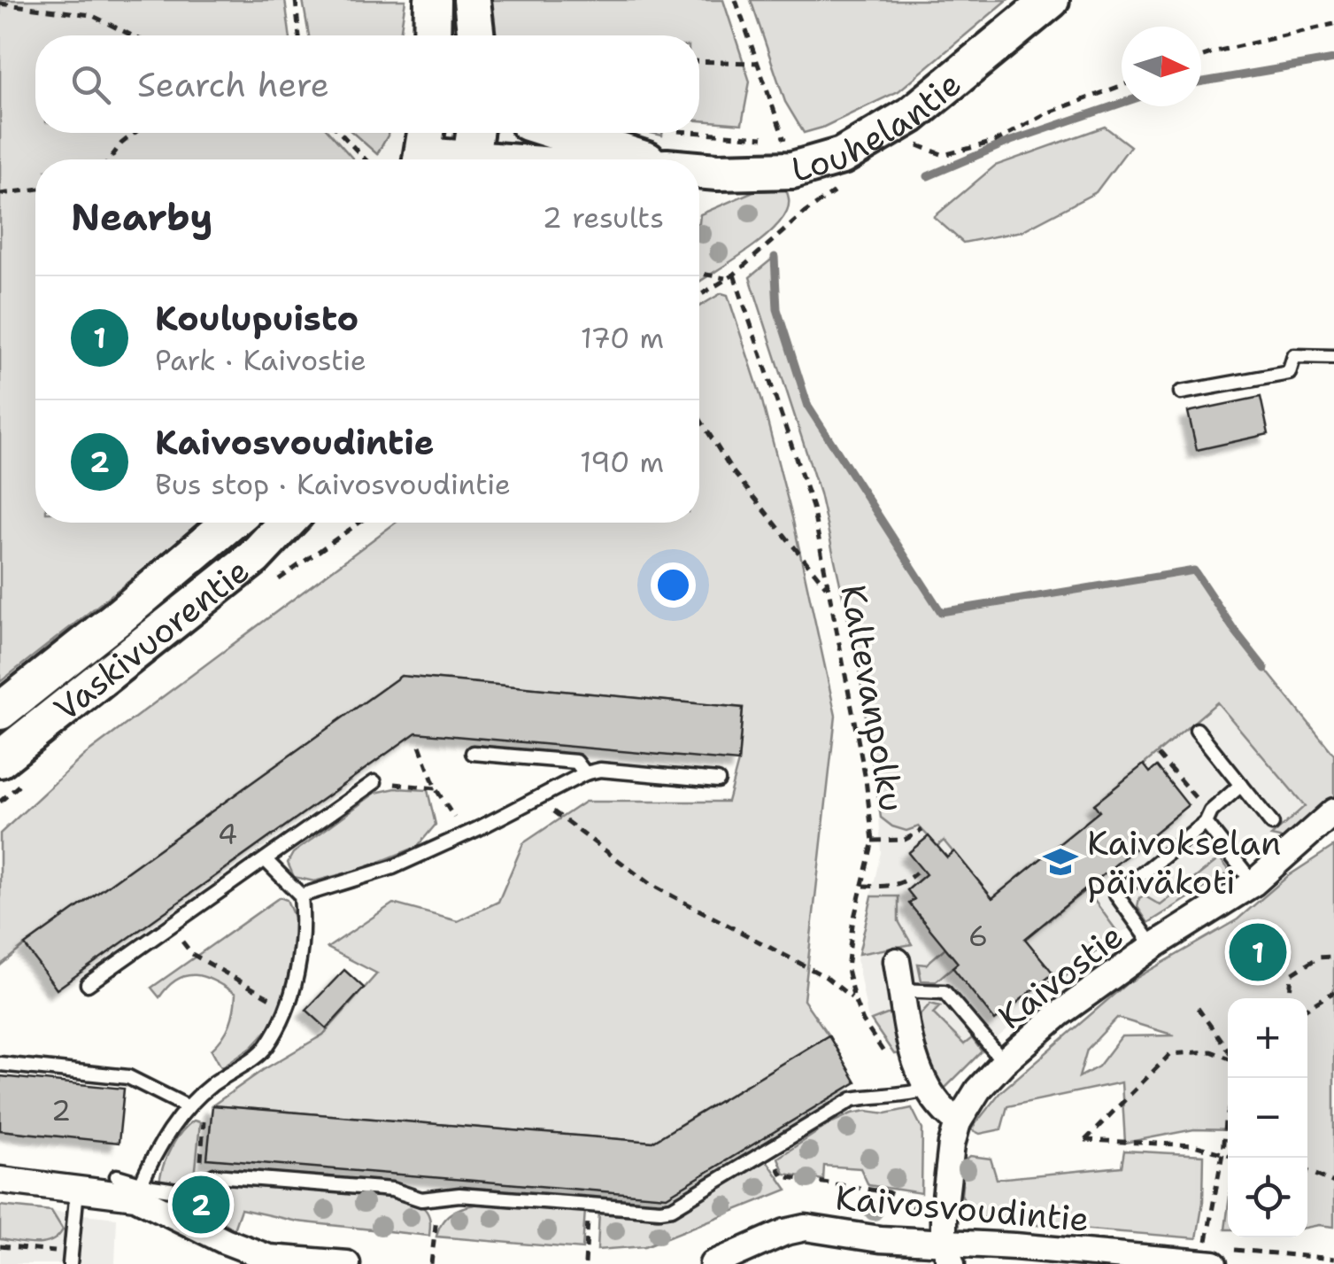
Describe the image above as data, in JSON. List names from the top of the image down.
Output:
{
  "streets": {
    "main road": ["Louhelantie", "Vaskivuorentie"],
    "street": ["Kaivostie", "Kaivosvoudintie"],
    "path": ["Kaltevanpolku"]
  },
  "crossings": [
    ["Louhelantie", "Kaltevanpolku"],
    ["Kaivostie", "Kaivosvoudintie"]
  ],
  "places": {
    "school or university": ["Kaivokselan päiväkoti"]
  },
  "house_numbers": ["4", "6", "2"],
  "north": "right",
  "page": {
    "search": "Search here",
    "heading": ["Nearby", "2 results"],
    "list": [
      {
        "mark": "1",
        "name": "Koulupuisto",
        "note": "Park · Kaivostie",
        "value": "170 m"
      },
      {
        "mark": "2",
        "name": "Kaivosvoudintie",
        "note": "Bus stop · Kaivosvoudintie",
        "value": "190 m"
      }
    ],
    "pins": ["1", "2"],
    "map_buttons": ["+", "−"]
  }
}
